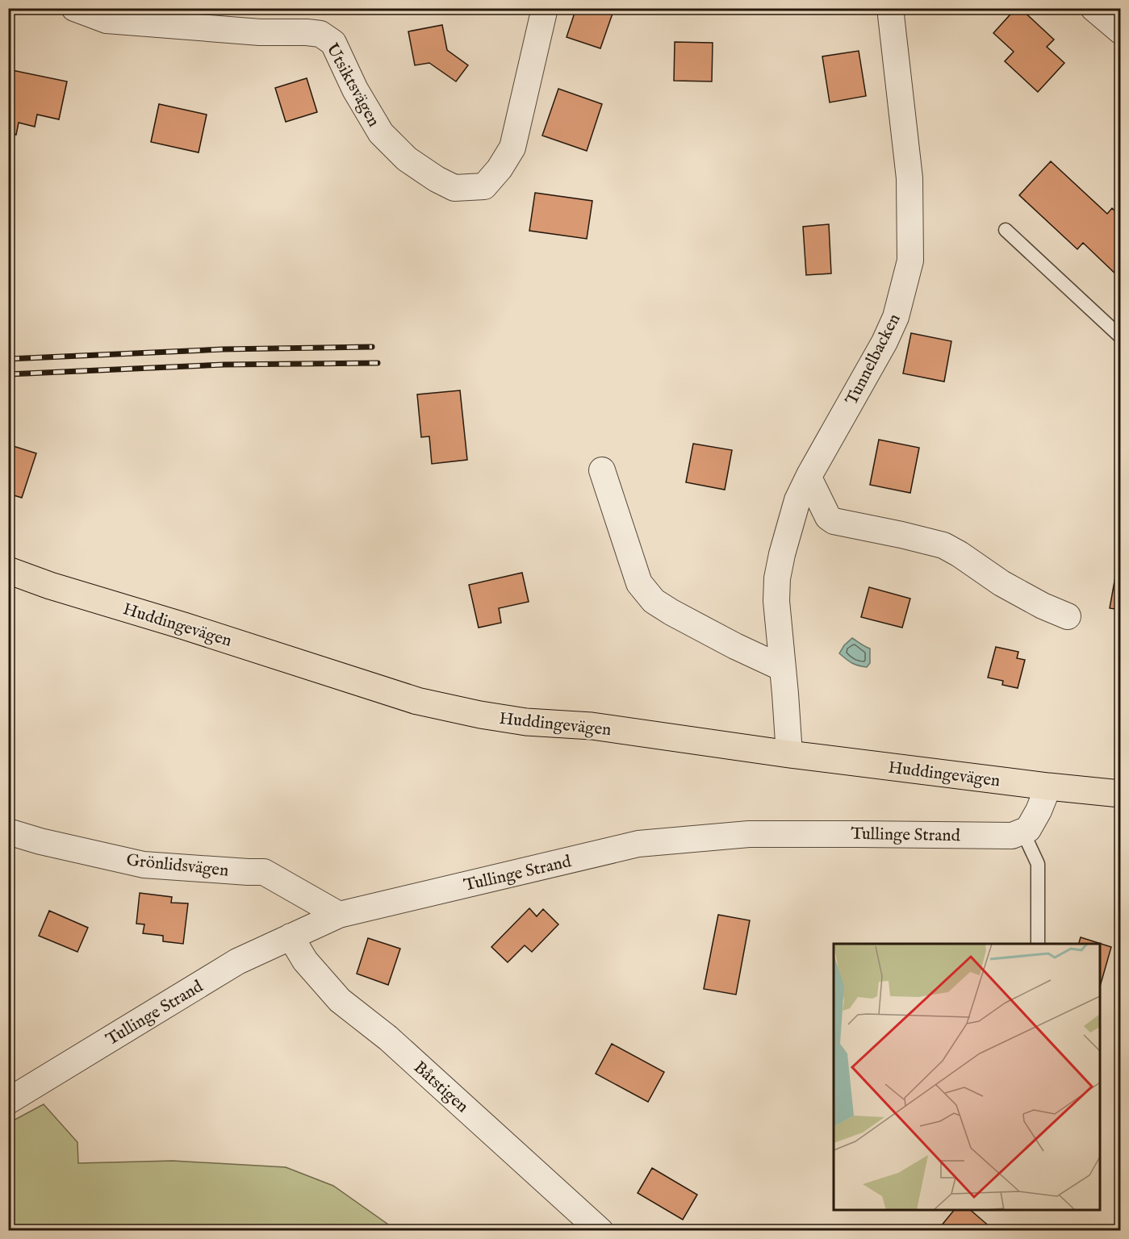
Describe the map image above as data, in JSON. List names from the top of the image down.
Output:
{
  "streets": {
    "main road": ["Huddingevägen"],
    "street": [
      "Utsiktsvägen",
      "Tunnelbacken",
      "Tullinge Strand",
      "Grönlidsvägen",
      "Båtstigen"
    ]
  },
  "crossings": [
    ["Tunnelbacken", "Huddingevägen"],
    ["Tullinge Strand", "Grönlidsvägen"],
    ["Tullinge Strand", "Båtstigen"]
  ]
}
